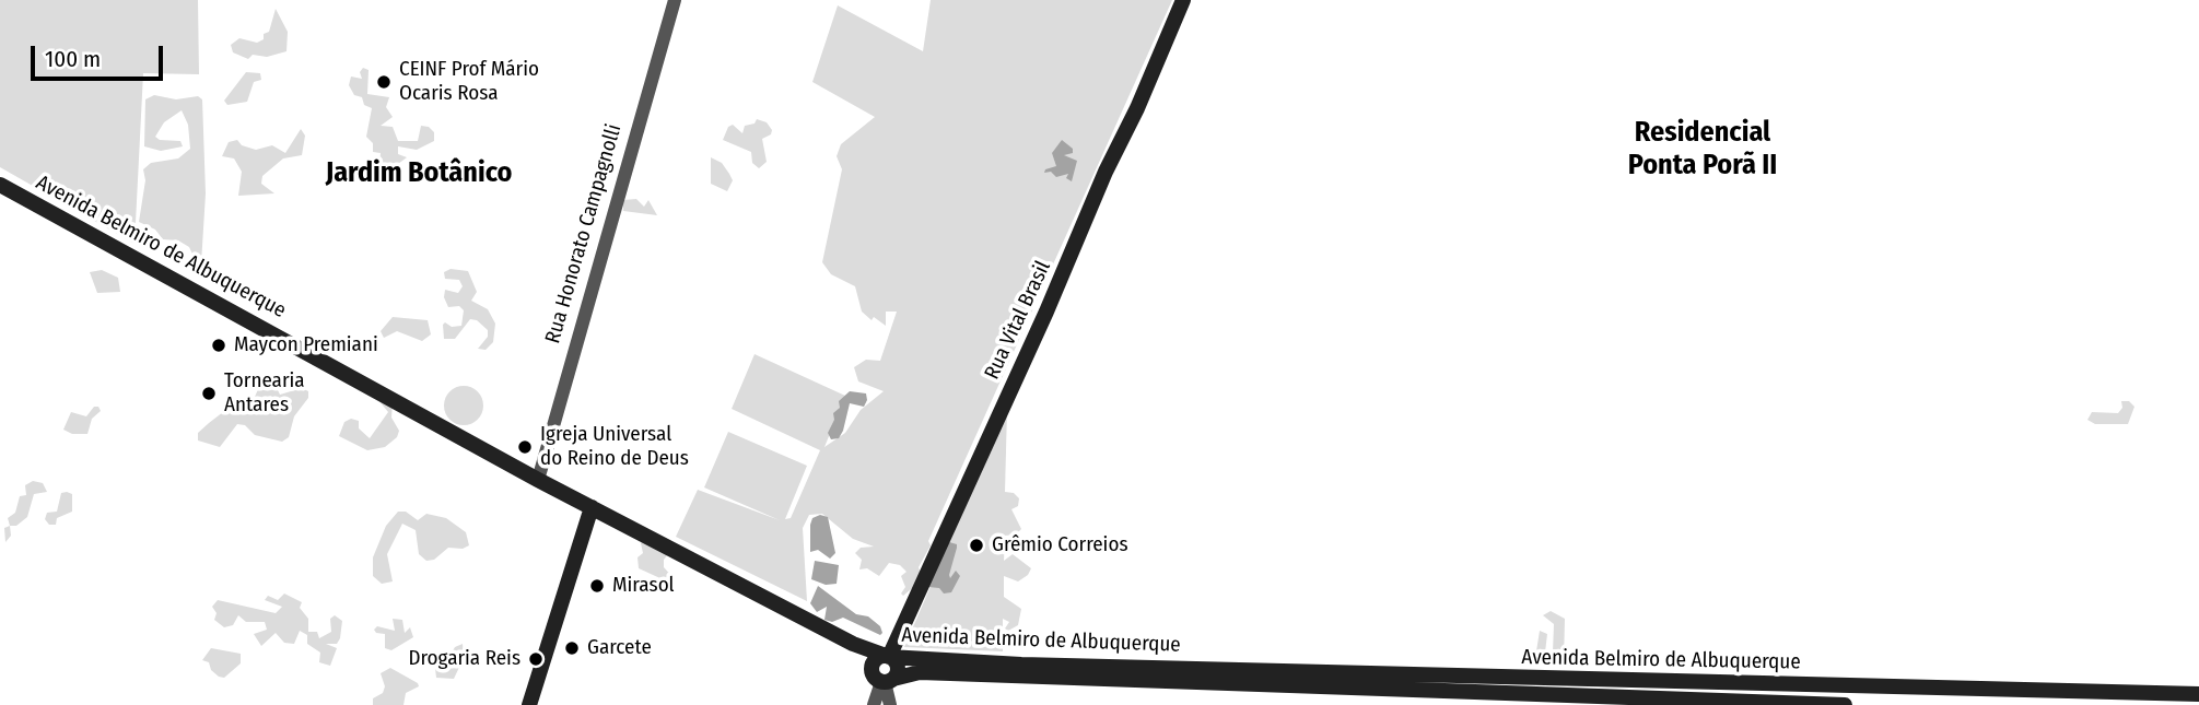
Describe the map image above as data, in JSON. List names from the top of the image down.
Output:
{
  "streets": {
    "main road": ["Avenida Belmiro de Albuquerque", "Rua Vital Brasil"],
    "street": ["Rua Honorato Campagnolli"]
  },
  "crossings": [
    ["Rua Honorato Campagnolli", "Avenida Belmiro de Albuquerque"],
    ["Avenida Belmiro de Albuquerque", "Rua Vital Brasil"]
  ],
  "districts": ["Residencial Ponta Porã II", "Jardim Botânico"],
  "places": [
    "CEINF Prof Mário Ocaris Rosa",
    "Maycon Premiani",
    "Tornearia Antares",
    "Igreja Universal do Reino de Deus",
    "Grêmio Correios",
    "Mirasol",
    "Garcete",
    "Drogaria Reis"
  ],
  "scale_bar": "100 m"
}
